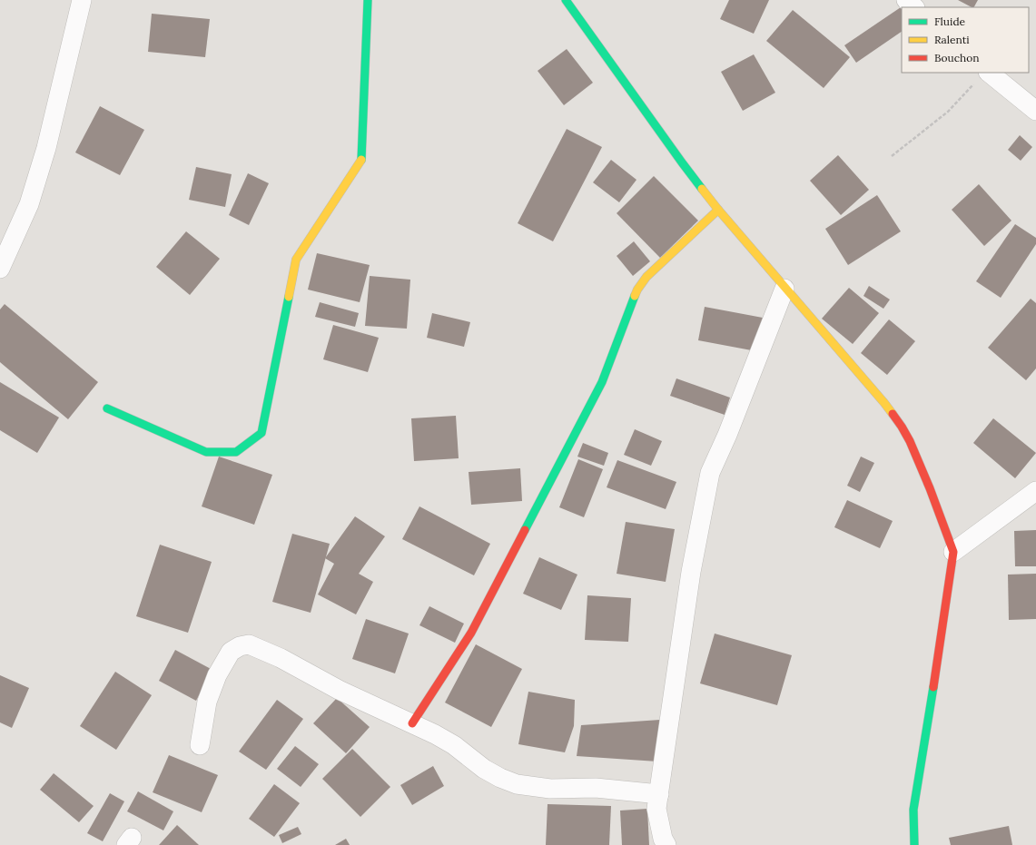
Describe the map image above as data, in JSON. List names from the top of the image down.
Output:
{
  "legend": ["Fluide", "Ralenti", "Bouchon"]
}
